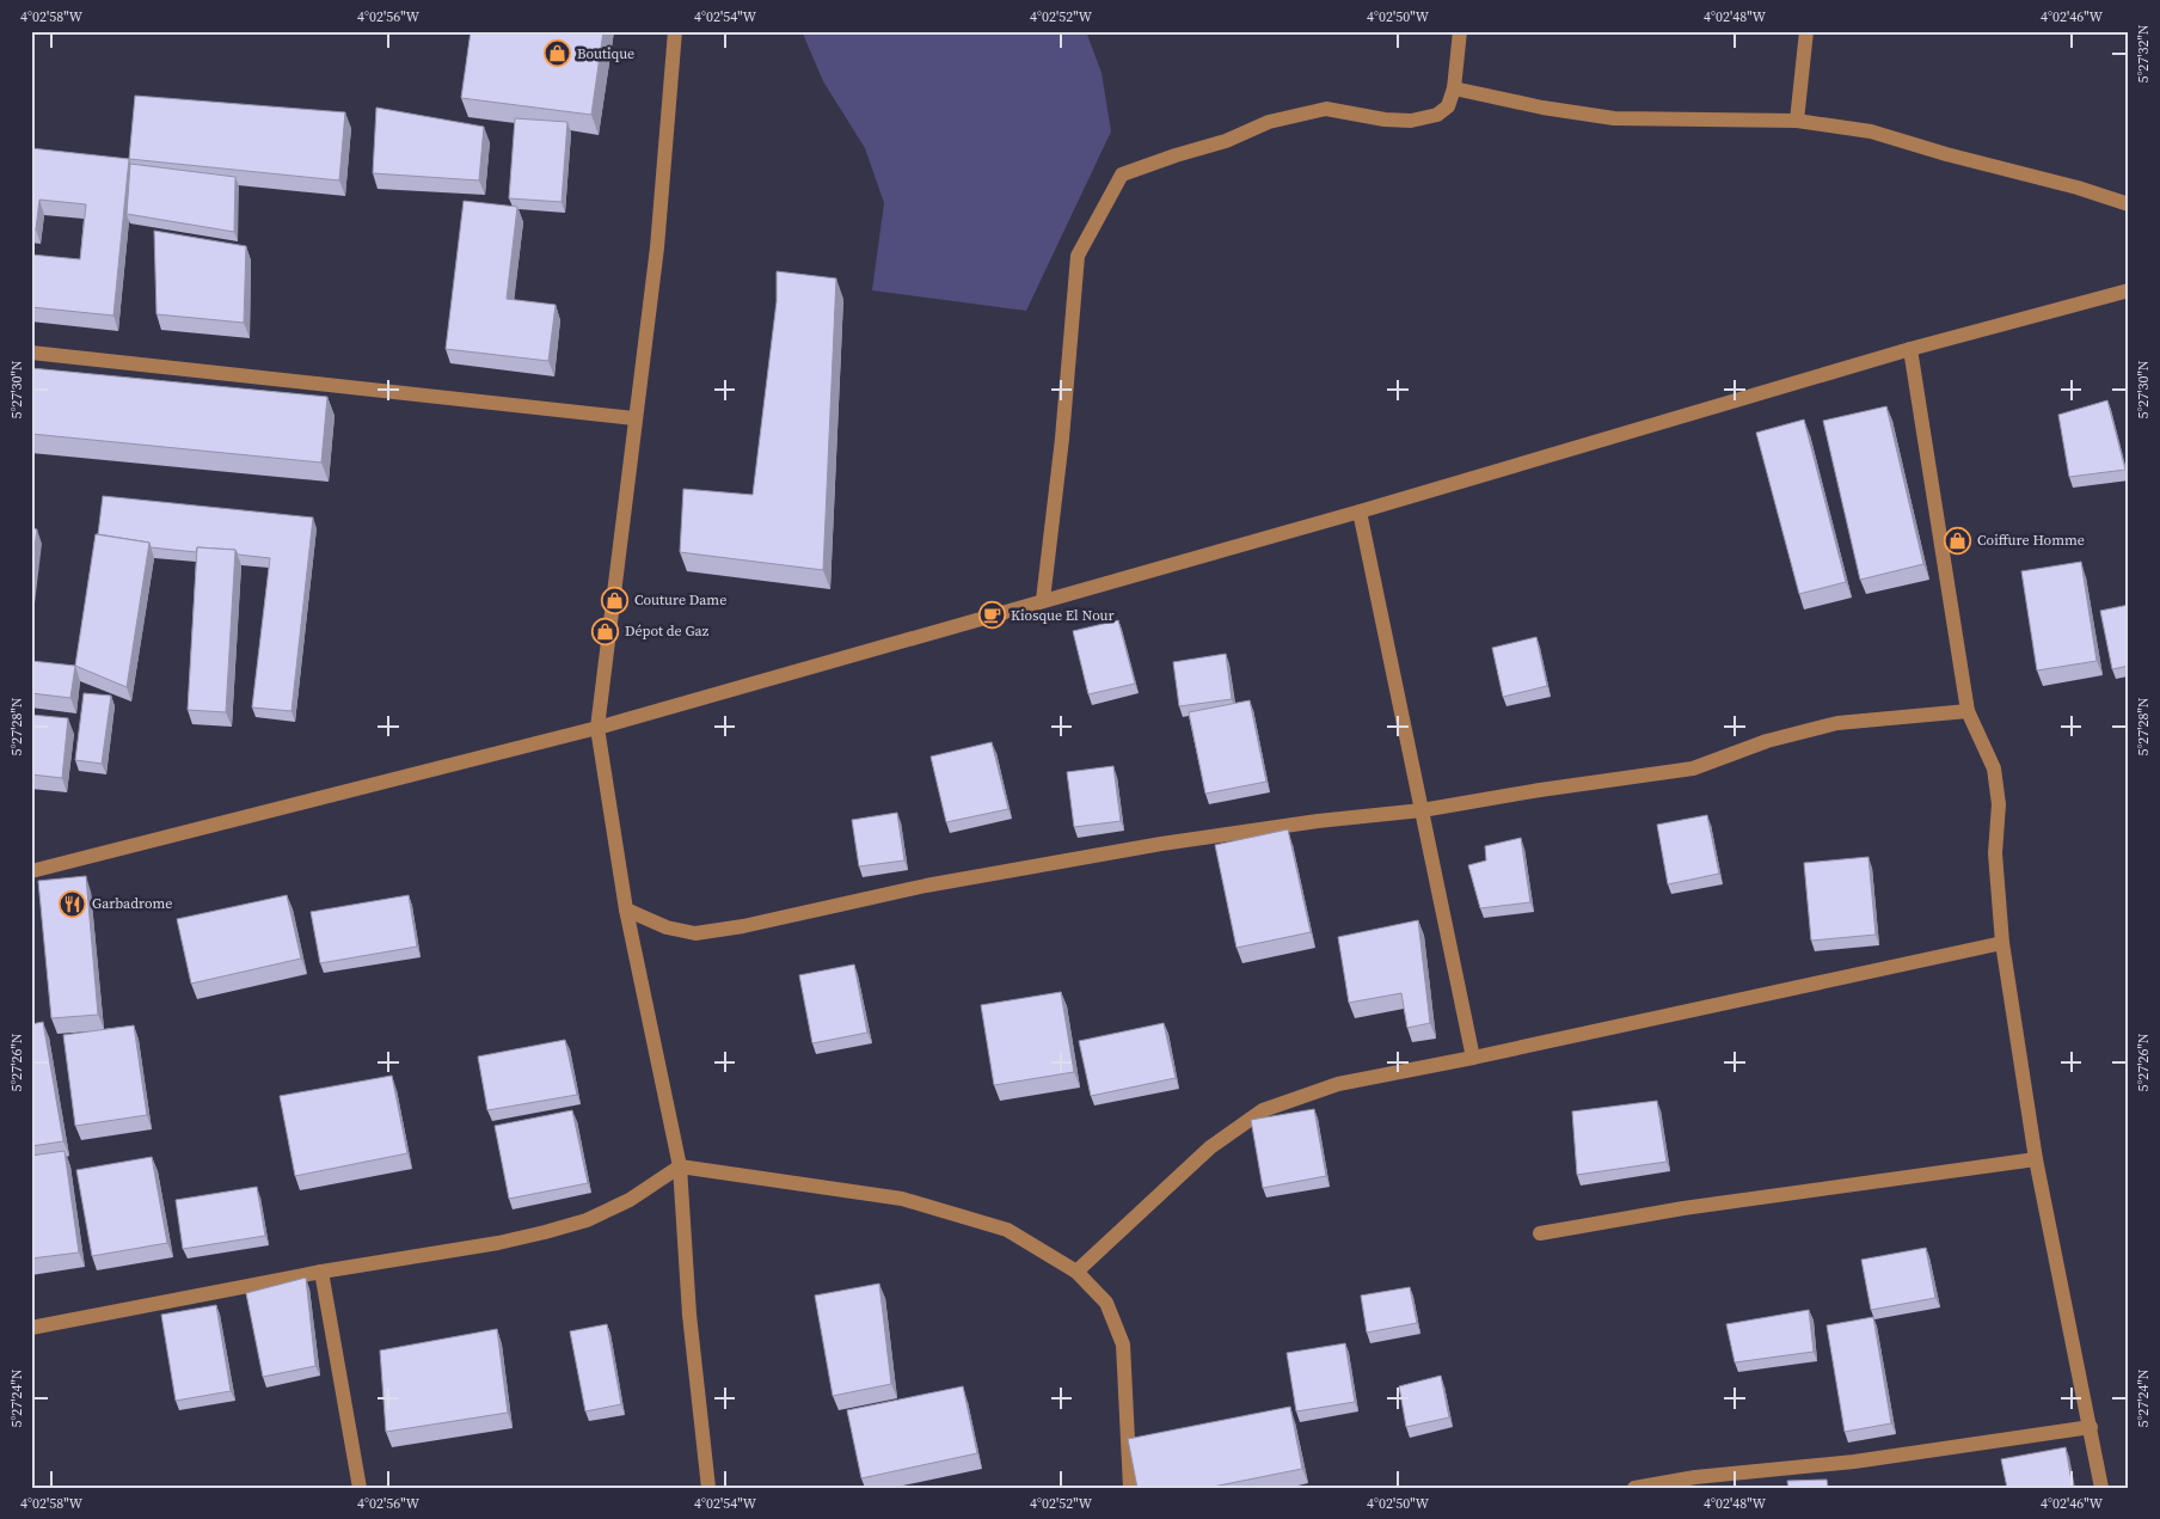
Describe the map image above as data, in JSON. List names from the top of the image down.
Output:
{
  "places": {
    "shop": [
      "Boutique",
      "Coiffure Homme",
      "Couture Dame",
      "Dépot de Gaz"
    ],
    "cafe": ["Kiosque El Nour"],
    "restaurant": ["Garbadrome"]
  },
  "coordinates": [
    "4°02'58\"W",
    "4°02'56\"W",
    "4°02'54\"W",
    "4°02'52\"W",
    "4°02'50\"W",
    "4°02'48\"W",
    "4°02'46\"W",
    "5°27'32\"N",
    "5°27'30\"N",
    "5°27'28\"N",
    "5°27'26\"N",
    "5°27'24\"N"
  ]
}
